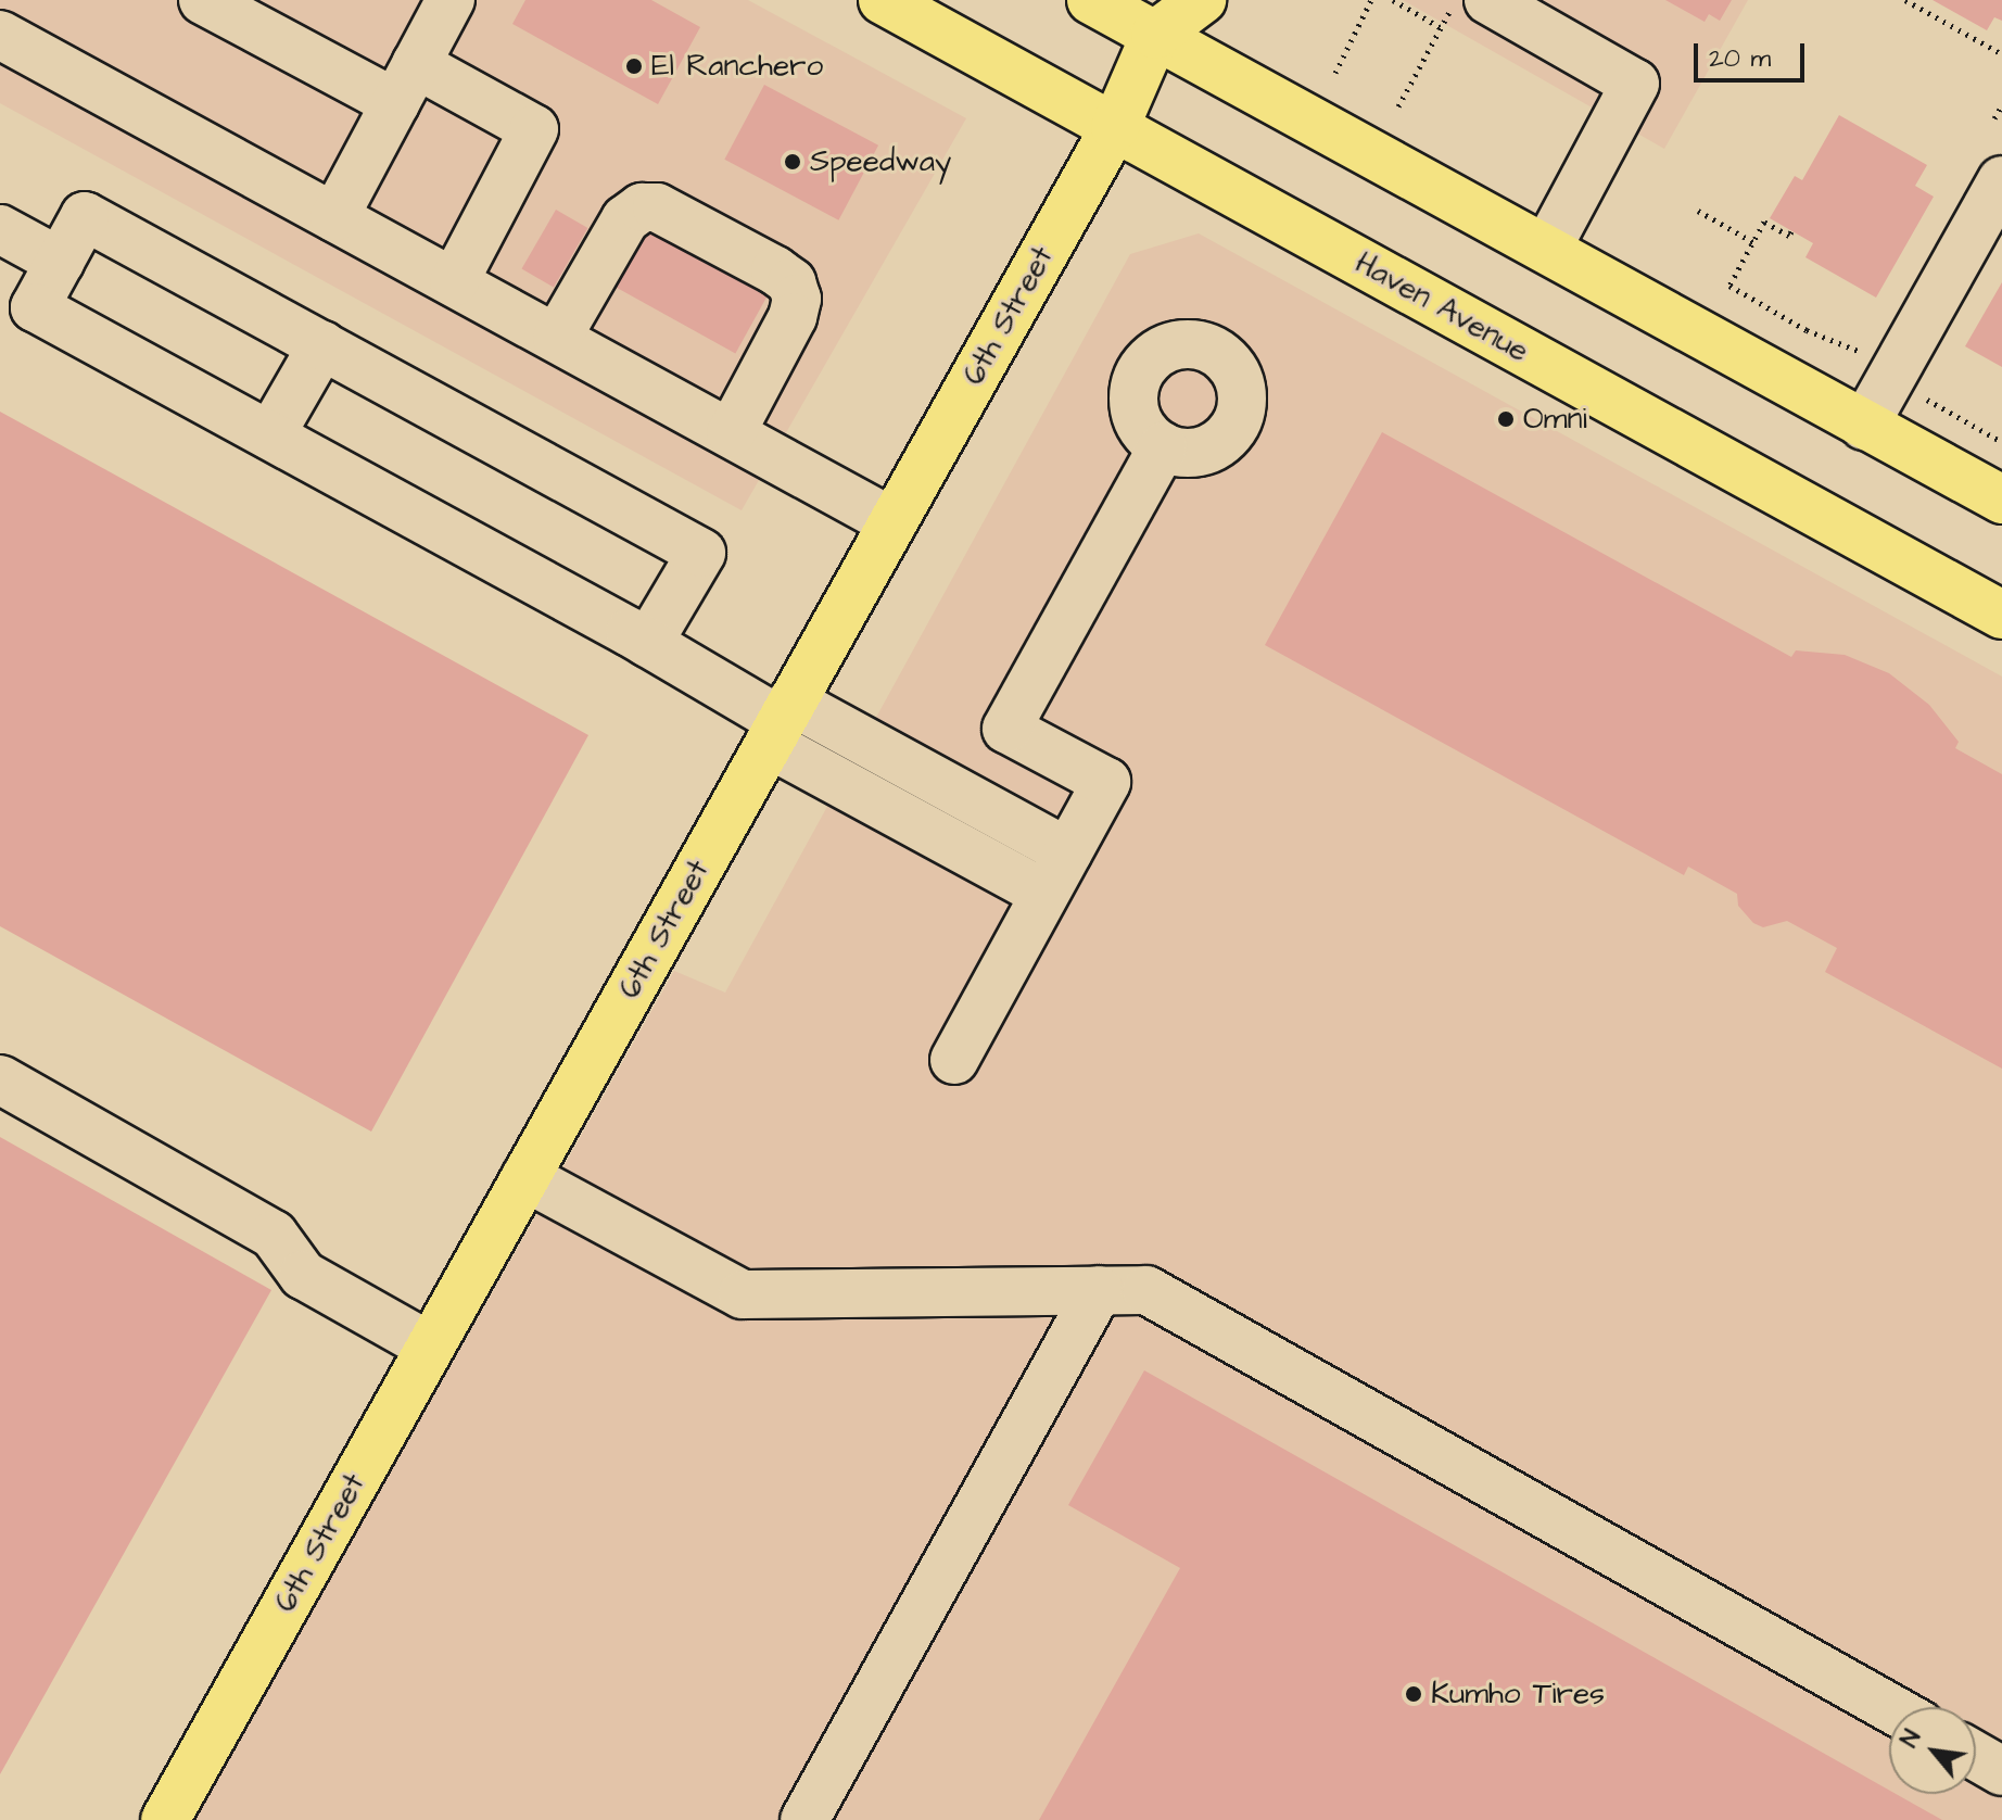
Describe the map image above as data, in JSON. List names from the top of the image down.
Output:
{
  "streets": {
    "main road": ["Haven Avenue", "6th Street"]
  },
  "crossings": [
    ["Haven Avenue", "6th Street"]
  ],
  "places": [
    "El Ranchero",
    "Speedway",
    "Omni",
    "Kumho Tires"
  ],
  "scale_bar": "20 m",
  "north": "top left"
}
